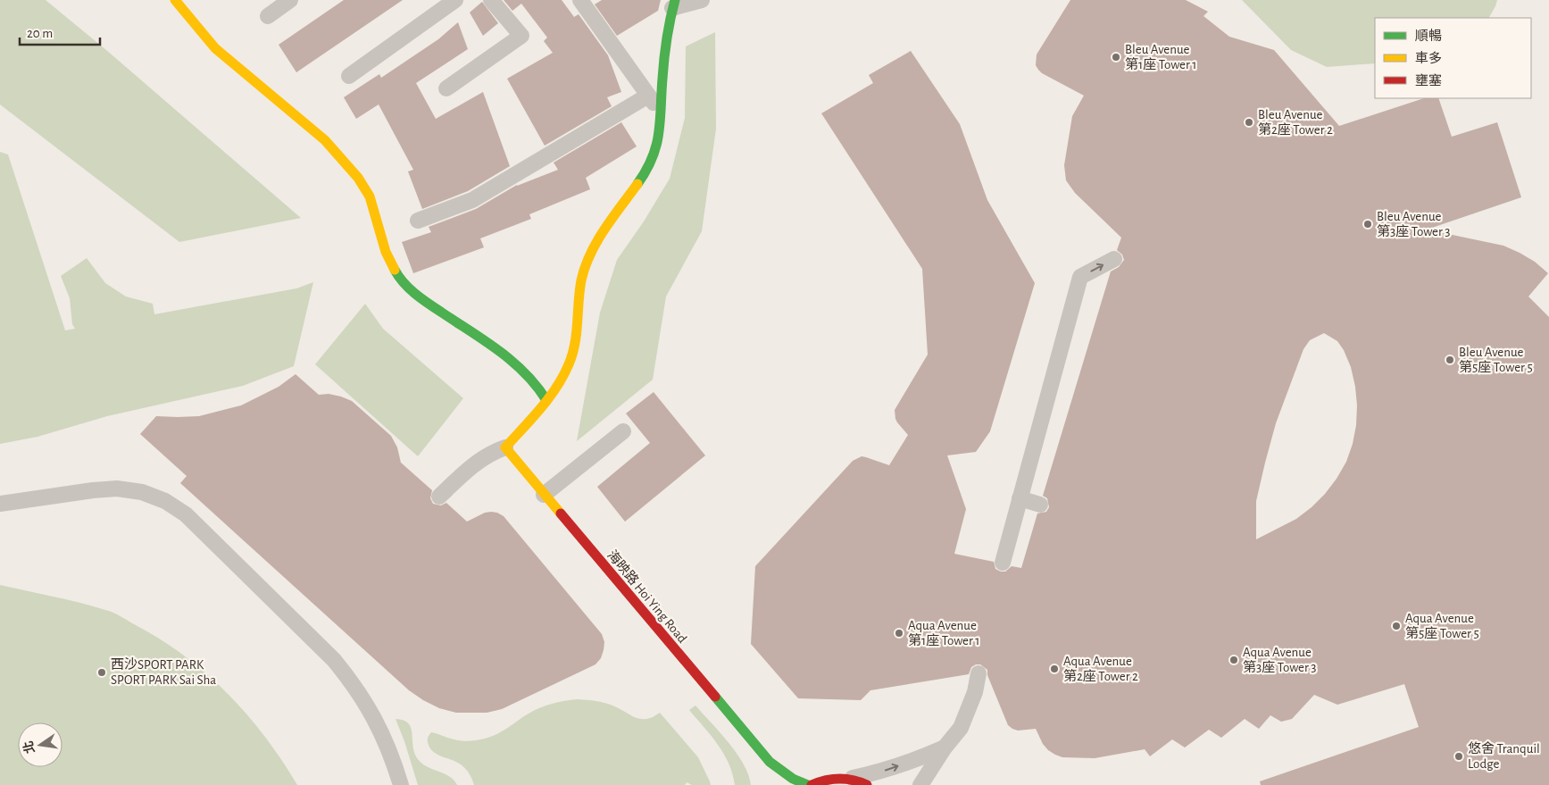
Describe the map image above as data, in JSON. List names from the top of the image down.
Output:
{
  "streets": {
    "street": ["海映路 Hoi Ying Road"]
  },
  "places": [
    "Bleu Avenue 第1座 Tower 1",
    "Bleu Avenue 第2座 Tower 2",
    "Bleu Avenue 第3座 Tower 3",
    "Bleu Avenue 第5座 Tower 5",
    "Aqua Avenue 第5座 Tower 5",
    "Aqua Avenue 第1座 Tower 1",
    "Aqua Avenue 第3座 Tower 3",
    "Aqua Avenue 第2座 Tower 2",
    "西沙SPORT PARK SPORT PARK Sai Sha",
    "悠舍 Tranquil Lodge"
  ],
  "legend": ["順暢", "車多", "壅塞"],
  "scale_bar": "20 m",
  "north": "left"
}
